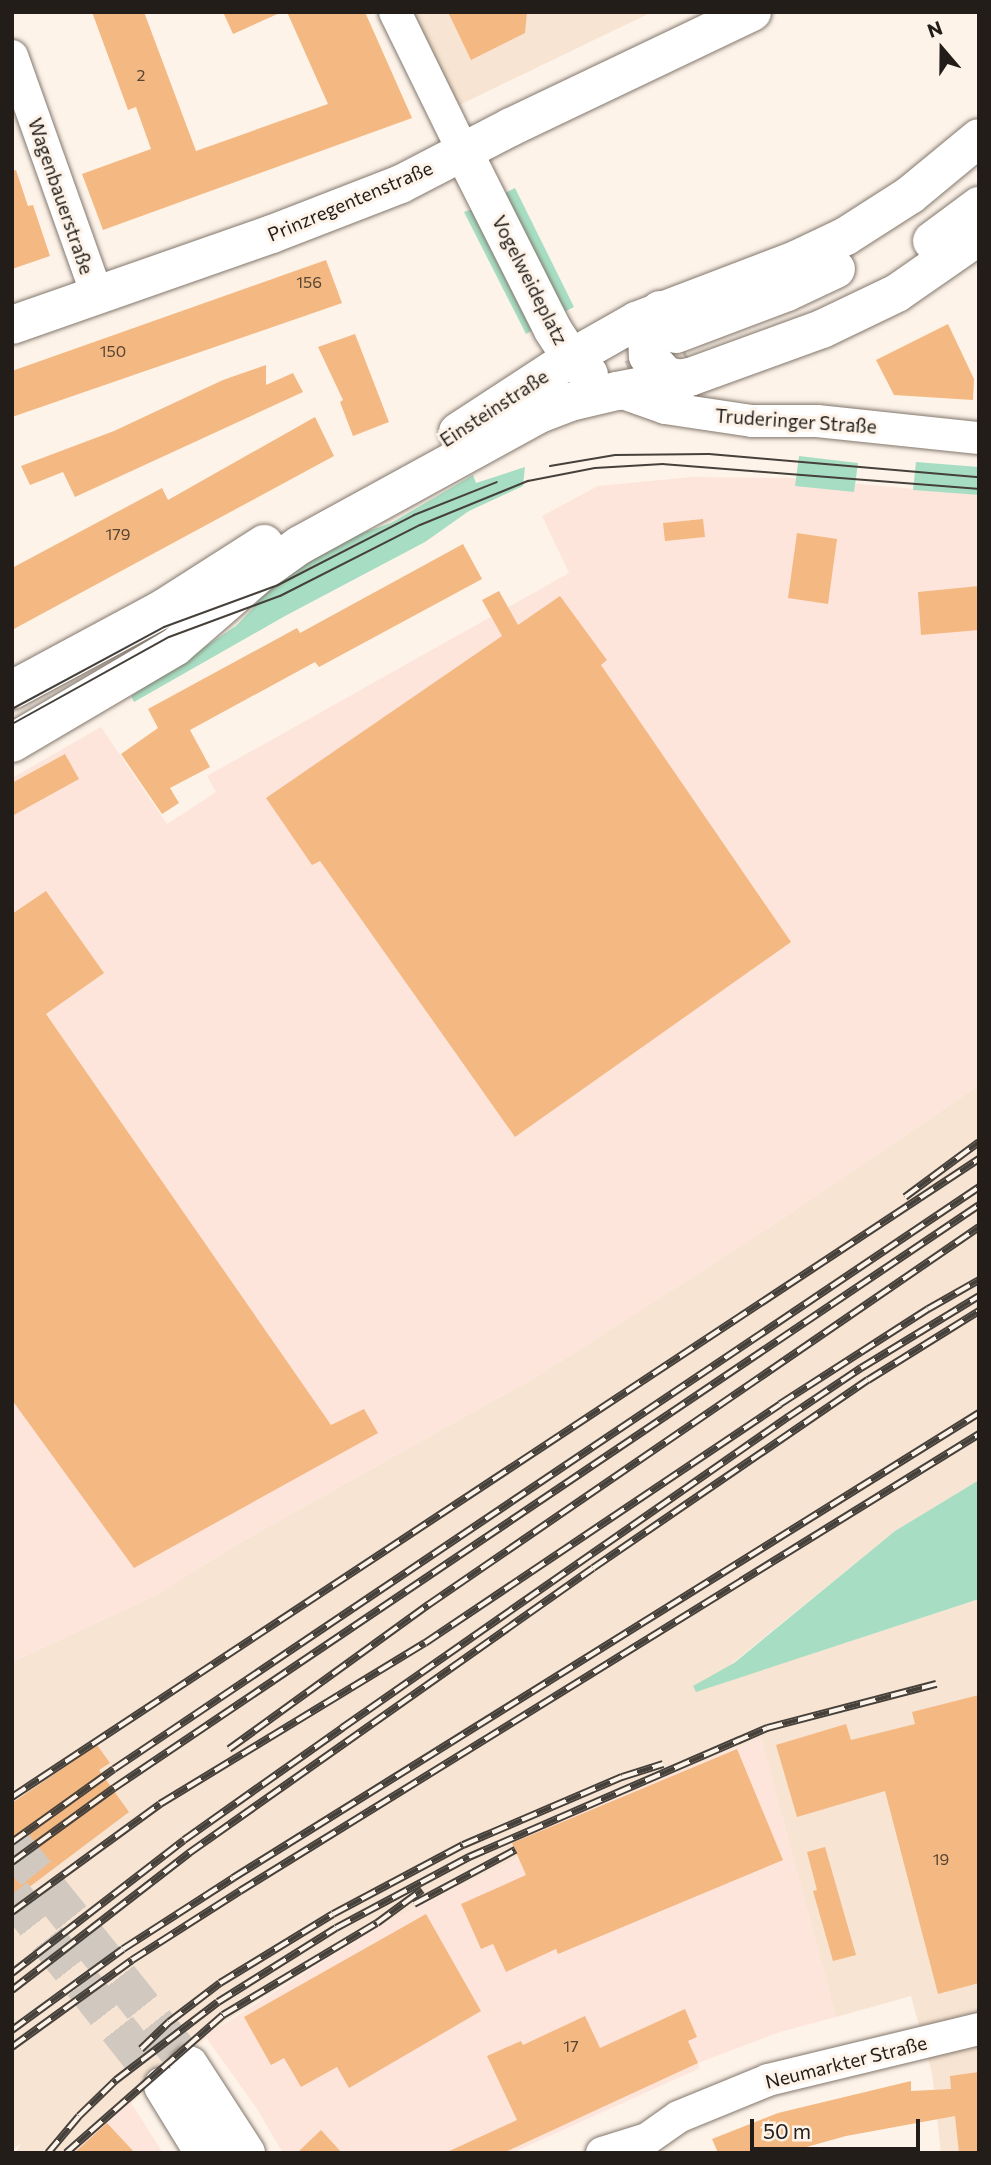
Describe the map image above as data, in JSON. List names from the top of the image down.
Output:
{
  "streets": {
    "main road": ["Prinzregentenstraße", "Vogelweideplatz", "Einsteinstraße"],
    "street": ["Wagenbauerstraße", "Truderinger Straße", "Neumarkter Straße"]
  },
  "crossings": [
    ["Wagenbauerstraße", "Prinzregentenstraße"],
    ["Prinzregentenstraße", "Vogelweideplatz"],
    ["Vogelweideplatz", "Einsteinstraße"],
    ["Vogelweideplatz", "Truderinger Straße"],
    ["Einsteinstraße", "Truderinger Straße"]
  ],
  "house_numbers": [
    "2",
    "156",
    "150",
    "179",
    "19",
    "17"
  ],
  "scale_bar": "50 m",
  "north": "top"
}
